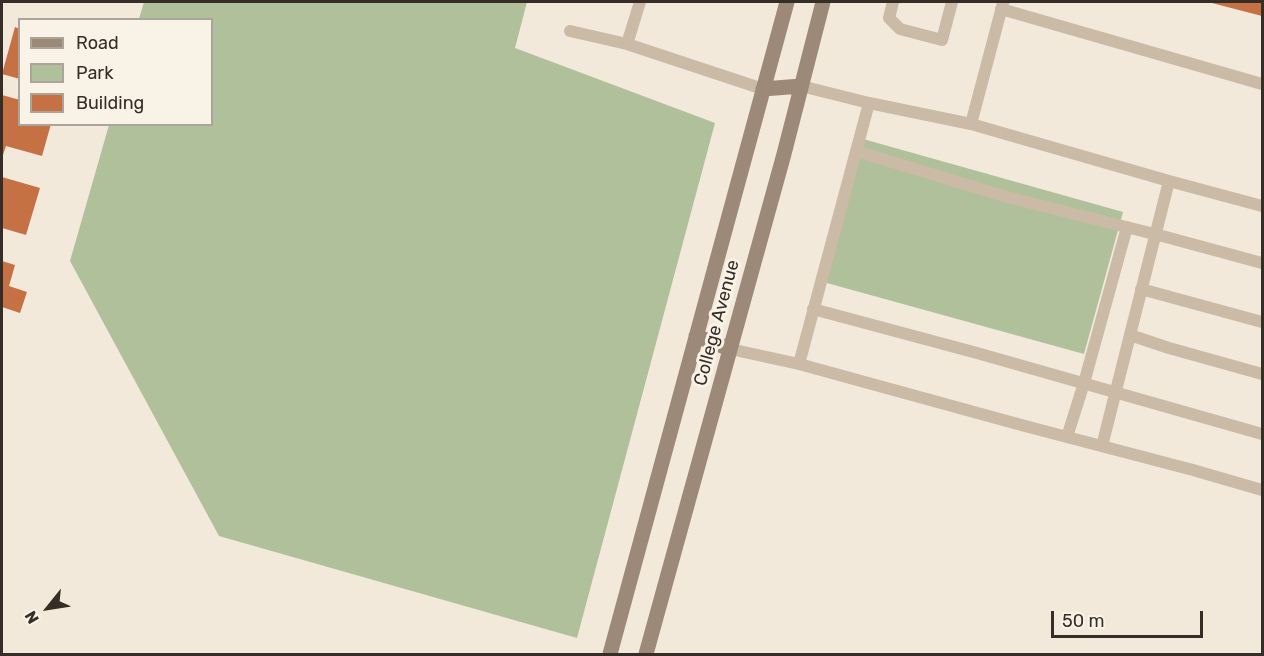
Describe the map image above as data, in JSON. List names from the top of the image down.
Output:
{
  "streets": {
    "main road": ["College Avenue"]
  },
  "legend": ["Road", "Park", "Building"],
  "scale_bar": "50 m",
  "north": "bottom left"
}
